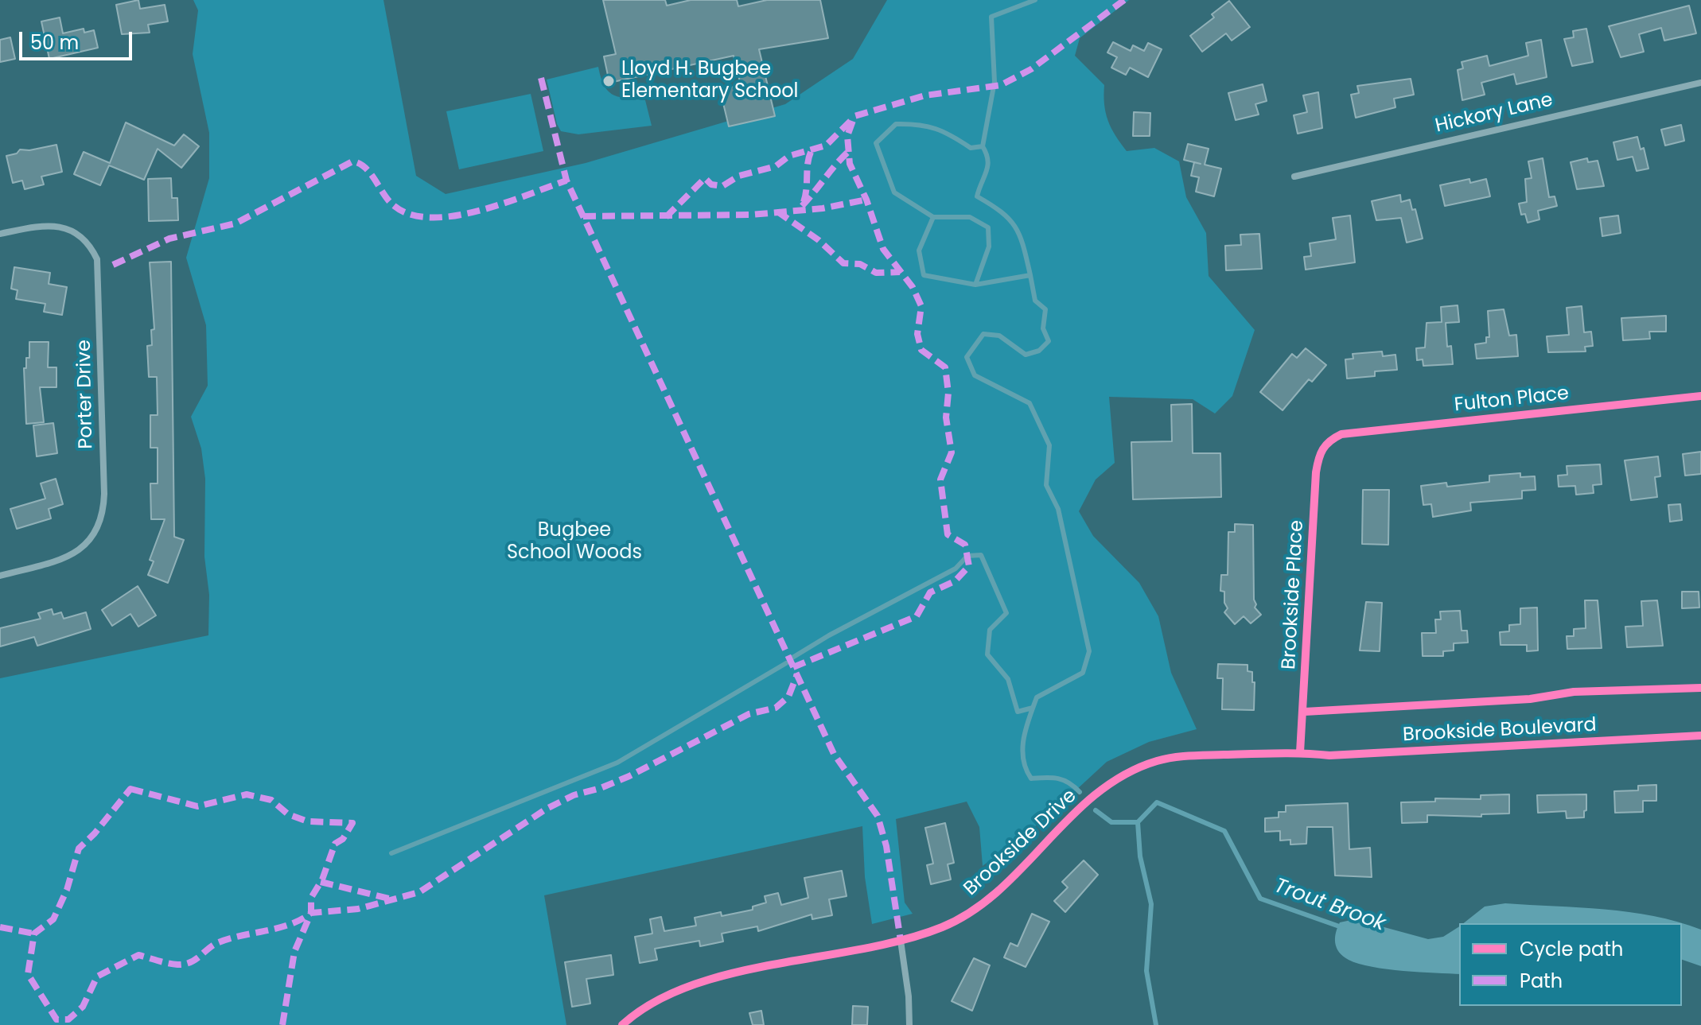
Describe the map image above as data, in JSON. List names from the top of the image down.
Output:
{
  "streets": {
    "street": [
      "Hickory Lane",
      "Porter Drive",
      "Fulton Place",
      "Brookside Place",
      "Brookside Boulevard",
      "Brookside Drive"
    ]
  },
  "crossings": [
    ["Fulton Place", "Brookside Place"],
    ["Brookside Place", "Brookside Boulevard"],
    ["Brookside Place", "Brookside Drive"],
    ["Brookside Boulevard", "Brookside Drive"]
  ],
  "water": ["Trout Brook"],
  "parks": ["Bugbee School Woods"],
  "places": ["Lloyd H. Bugbee Elementary School"],
  "legend": ["Cycle path", "Path"],
  "scale_bar": "50 m"
}
